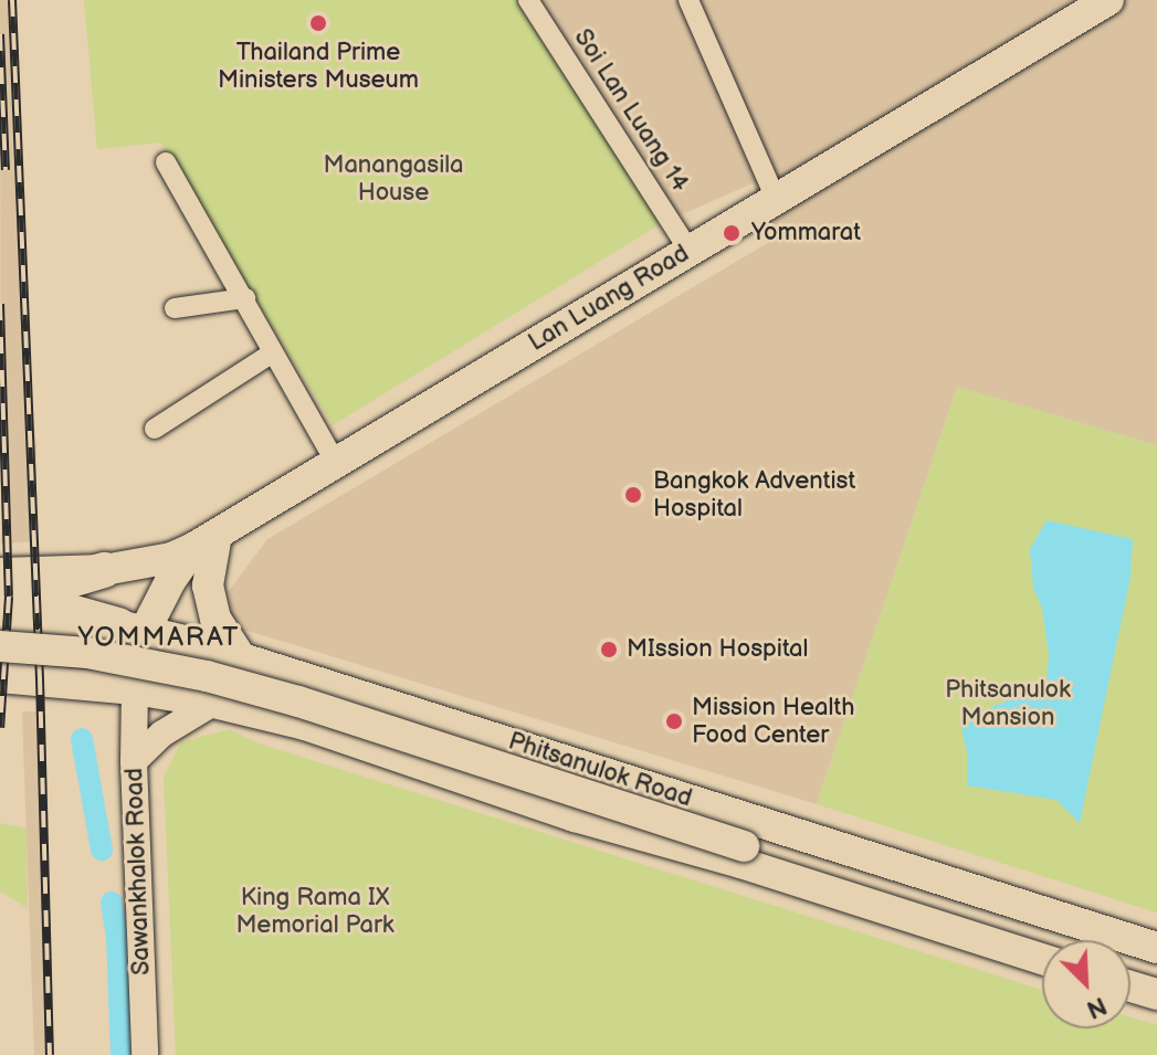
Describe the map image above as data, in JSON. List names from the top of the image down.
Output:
{
  "streets": {
    "main road": ["Lan Luang Road", "Phitsanulok Road"],
    "street": ["Soi Lan Luang 14", "Sawankhalok Road"]
  },
  "crossings": [
    ["Soi Lan Luang 14", "Lan Luang Road"],
    ["Lan Luang Road", "Phitsanulok Road"],
    ["Lan Luang Road", "Sawankhalok Road"],
    ["Phitsanulok Road", "Sawankhalok Road"]
  ],
  "districts": ["YOMMARAT"],
  "parks": ["Manangasila House", "Phitsanulok Mansion", "King Rama IX Memorial Park"],
  "places": [
    "Thailand Prime Ministers Museum",
    "Yommarat",
    "Bangkok Adventist Hospital",
    "MIssion Hospital",
    "Mission Health Food Center"
  ],
  "north": "bottom right"
}
